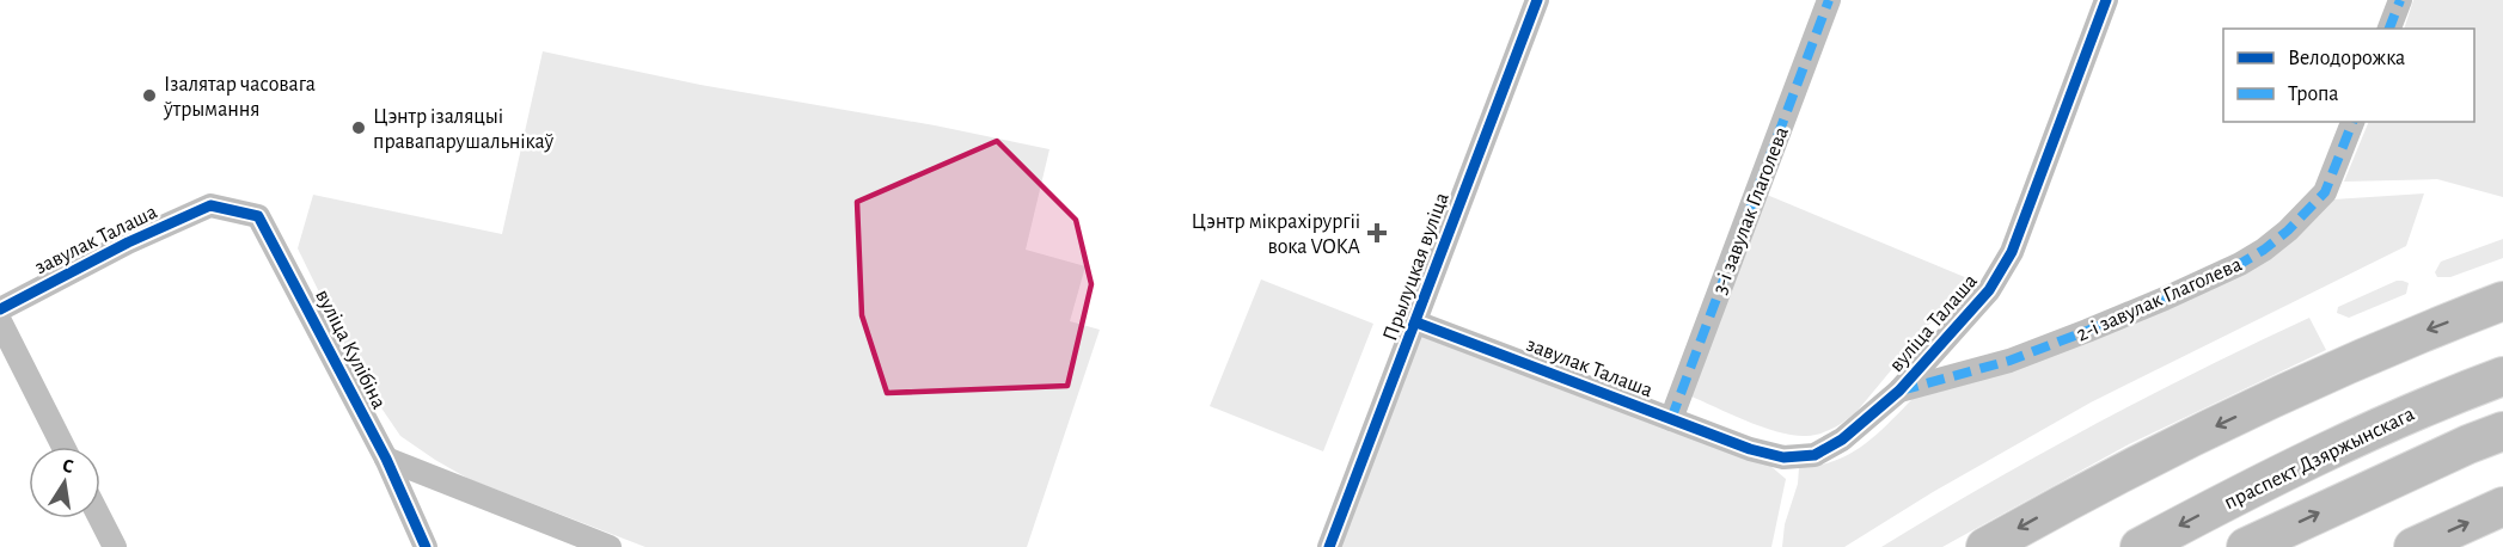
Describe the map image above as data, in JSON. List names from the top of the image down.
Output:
{
  "streets": {
    "main road": ["праспект Дзяржынскага"],
    "street": [
      "3-і завулак Глаголева",
      "завулак Талаша",
      "Прылуцкая вуліца",
      "2-і завулак Глаголева",
      "вуліца Талаша",
      "вуліца Кулібіна"
    ]
  },
  "crossings": [
    ["3-і завулак Глаголева", "завулак Талаша"],
    ["завулак Талаша", "Прылуцкая вуліца"],
    ["завулак Талаша", "вуліца Талаша"],
    ["завулак Талаша", "вуліца Кулібіна"],
    ["2-і завулак Глаголева", "вуліца Талаша"]
  ],
  "places": {
    "other": ["Ізалятар часовага ўтрымання", "Цэнтр ізаляцыі правапарушальнікаў"],
    "health": ["Цэнтр мікрахірургіі вока VOKA"]
  },
  "legend": ["Велодорожка", "Тропа"],
  "north": "top"
}
